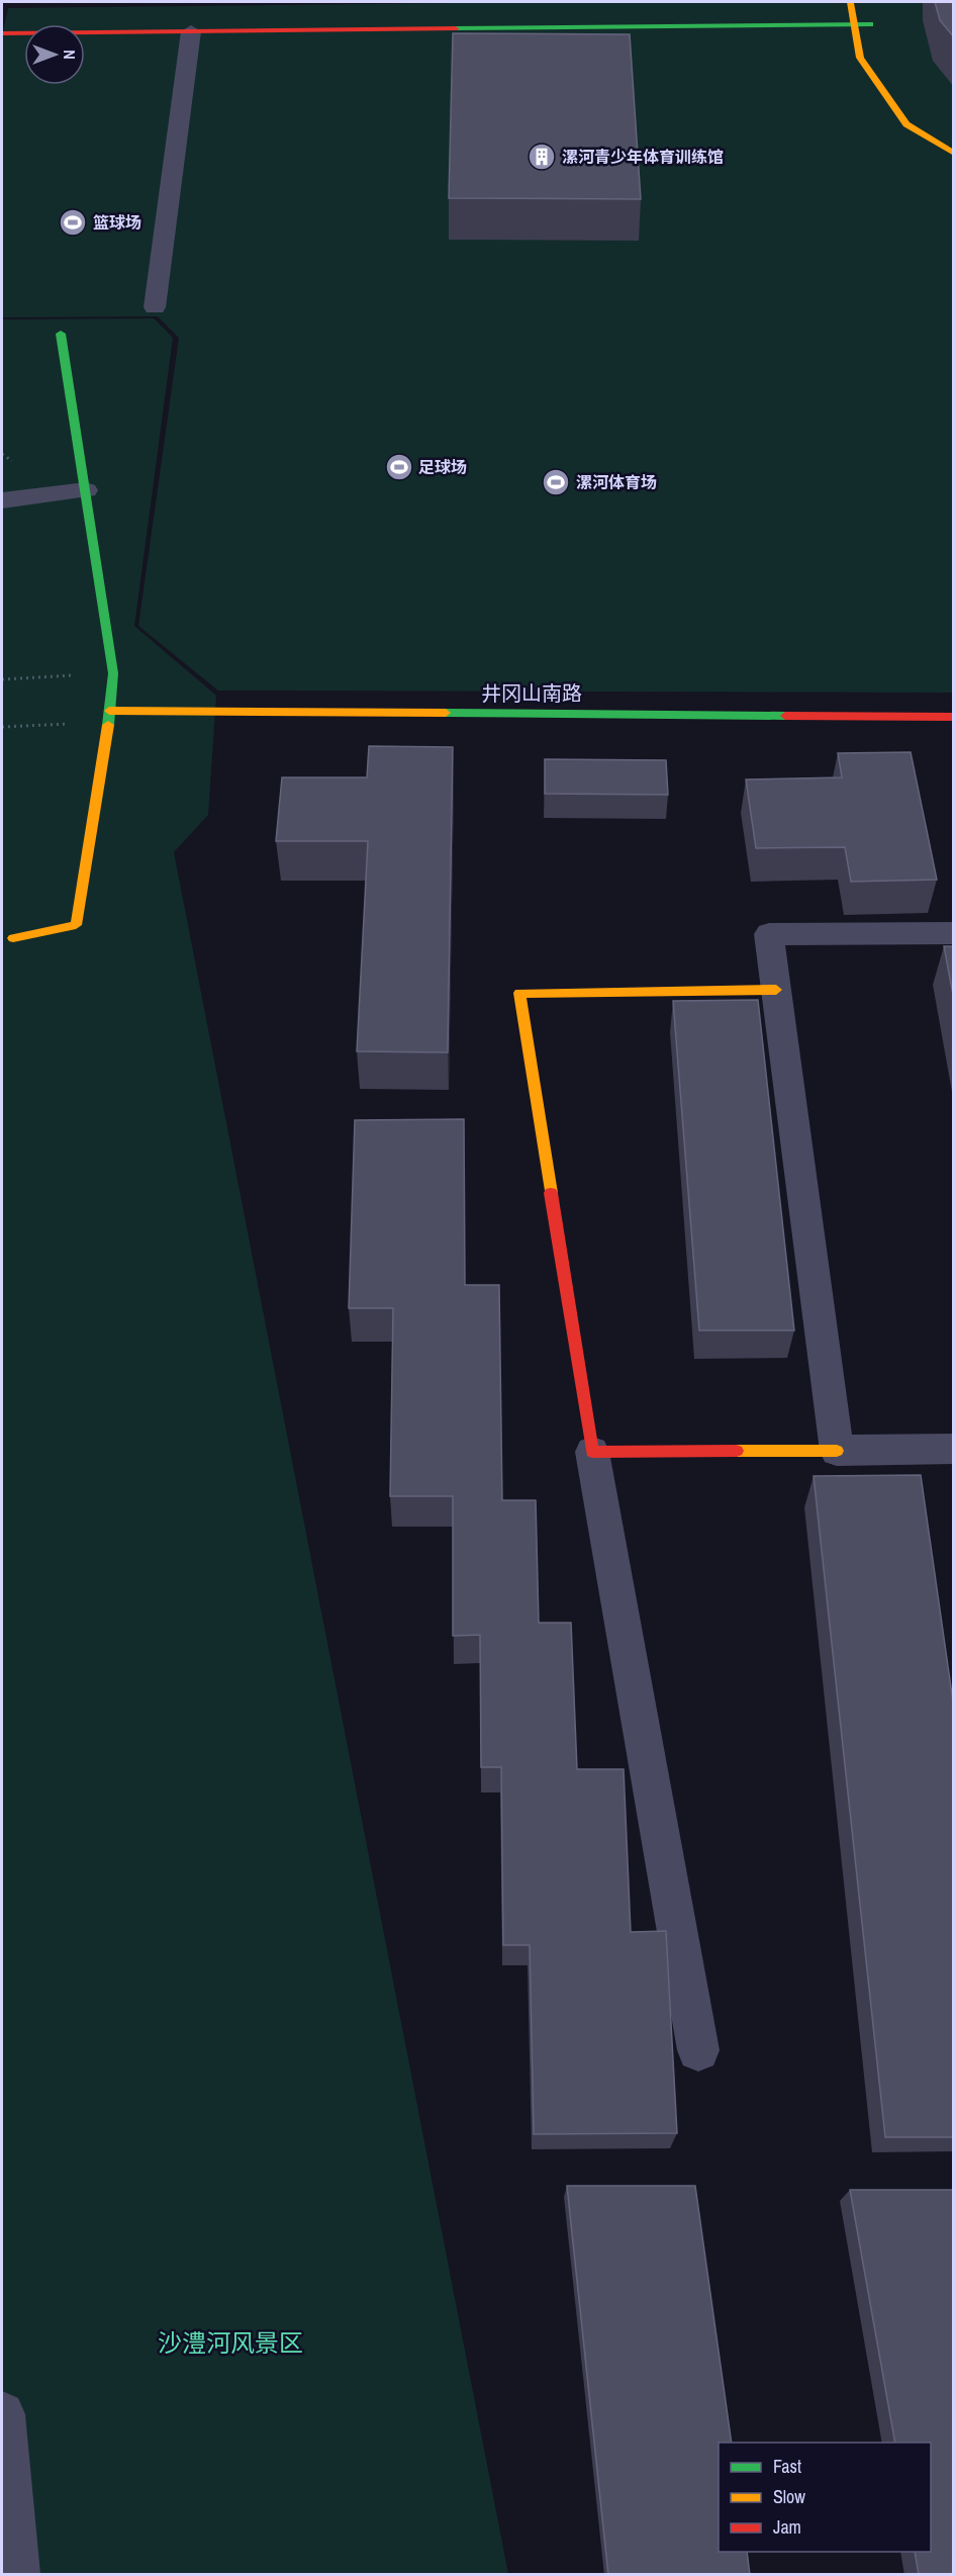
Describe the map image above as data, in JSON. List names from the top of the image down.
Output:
{
  "streets": {
    "street": ["井冈山南路"]
  },
  "parks": ["沙澧河风景区"],
  "places": {
    "building": ["漯河青少年体育训练馆"],
    "sports": ["篮球场", "足球场", "漯河体育场"]
  },
  "legend": ["Fast", "Slow", "Jam"],
  "north": "right"
}
